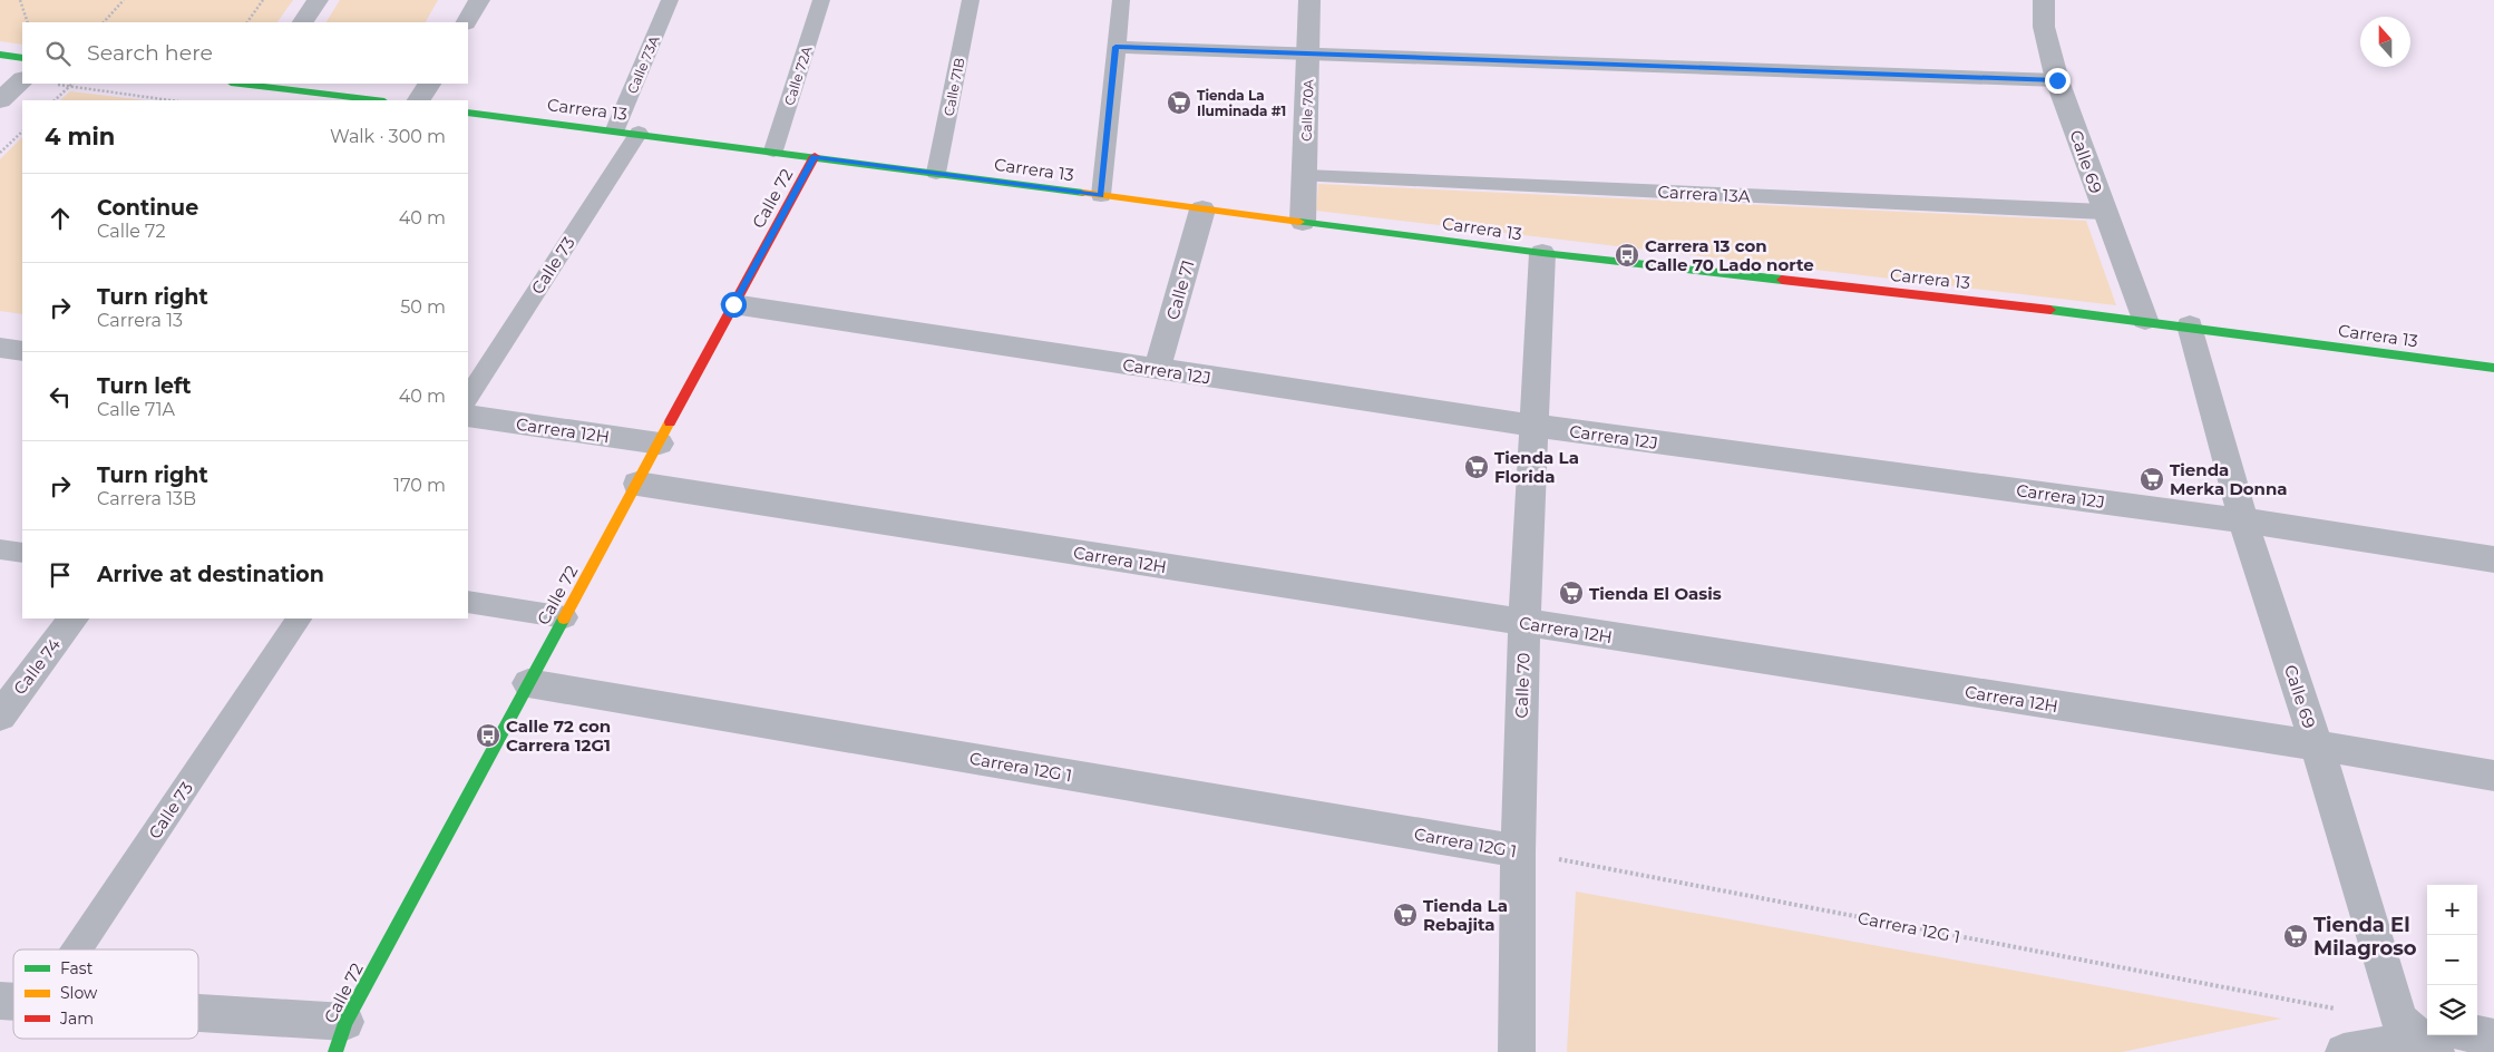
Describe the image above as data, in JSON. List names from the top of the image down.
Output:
{
  "streets": {
    "street": [
      "Carrera 13",
      "Calle 70A",
      "Calle 69",
      "Calle 72",
      "Calle 71",
      "Carrera 12J",
      "Carrera 12H",
      "Calle 74",
      "Calle 70",
      "Carrera 12G 1"
    ],
    "lane": [
      "Calle 73A",
      "Calle 72A",
      "Calle 71B",
      "Carrera 13A",
      "Calle 73"
    ]
  },
  "crossings": [
    ["Calle 73A", "Carrera 13"],
    ["Calle 72A", "Carrera 13"],
    ["Calle 71B", "Carrera 13"],
    ["Carrera 13", "Calle 70A"],
    ["Carrera 13", "Calle 69"],
    ["Carrera 13", "Calle 72"],
    ["Carrera 13", "Calle 73"],
    ["Carrera 13", "Calle 71"],
    ["Carrera 13", "Calle 70"],
    ["Calle 70A", "Carrera 13A"],
    ["Calle 69", "Carrera 13A"],
    ["Calle 69", "Carrera 12J"],
    ["Calle 69", "Carrera 12H"],
    ["Calle 72", "Carrera 12J"],
    ["Calle 72", "Carrera 12H"],
    ["Calle 72", "Carrera 12G 1"],
    ["Calle 71", "Carrera 12J"],
    ["Carrera 12J", "Calle 70"],
    ["Carrera 12H", "Calle 70"],
    ["Calle 70", "Carrera 12G 1"]
  ],
  "places": {
    "supermarket": [
      "Tienda La Iluminada #1",
      "Tienda La Florida",
      "Tienda Merka Donna",
      "Tienda El Oasis",
      "Tienda La Rebajita",
      "Tienda El Milagroso"
    ],
    "bus stop": ["Carrera 13 con Calle 70 Lado norte", "Calle 72 con Carrera 12G1"]
  },
  "legend": ["Fast", "Slow", "Jam"],
  "north": "top",
  "page": {
    "search": "Search here",
    "heading": ["4 min", "Walk · 300 m"],
    "list": [
      ["Continue", "Calle 72", "40 m"],
      ["Turn right", "Carrera 13", "50 m"],
      ["Turn left", "Calle 71A", "40 m"],
      ["Turn right", "Carrera 13B", "170 m"],
      "Arrive at destination"
    ],
    "map_buttons": ["+", "−"]
  }
}
